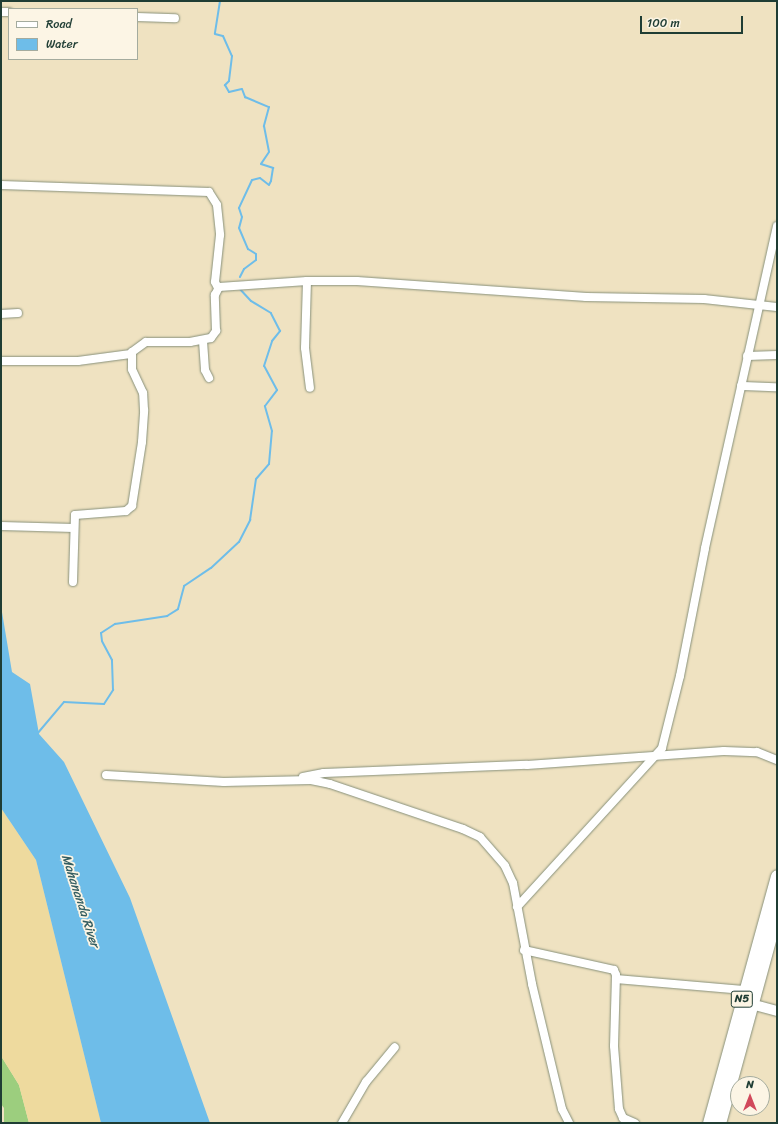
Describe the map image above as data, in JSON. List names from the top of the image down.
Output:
{
  "streets": {
    "highway": ["N5"]
  },
  "water": ["Mahananda River"],
  "legend": ["Road", "Water"],
  "scale_bar": "100 m",
  "north": "top"
}
